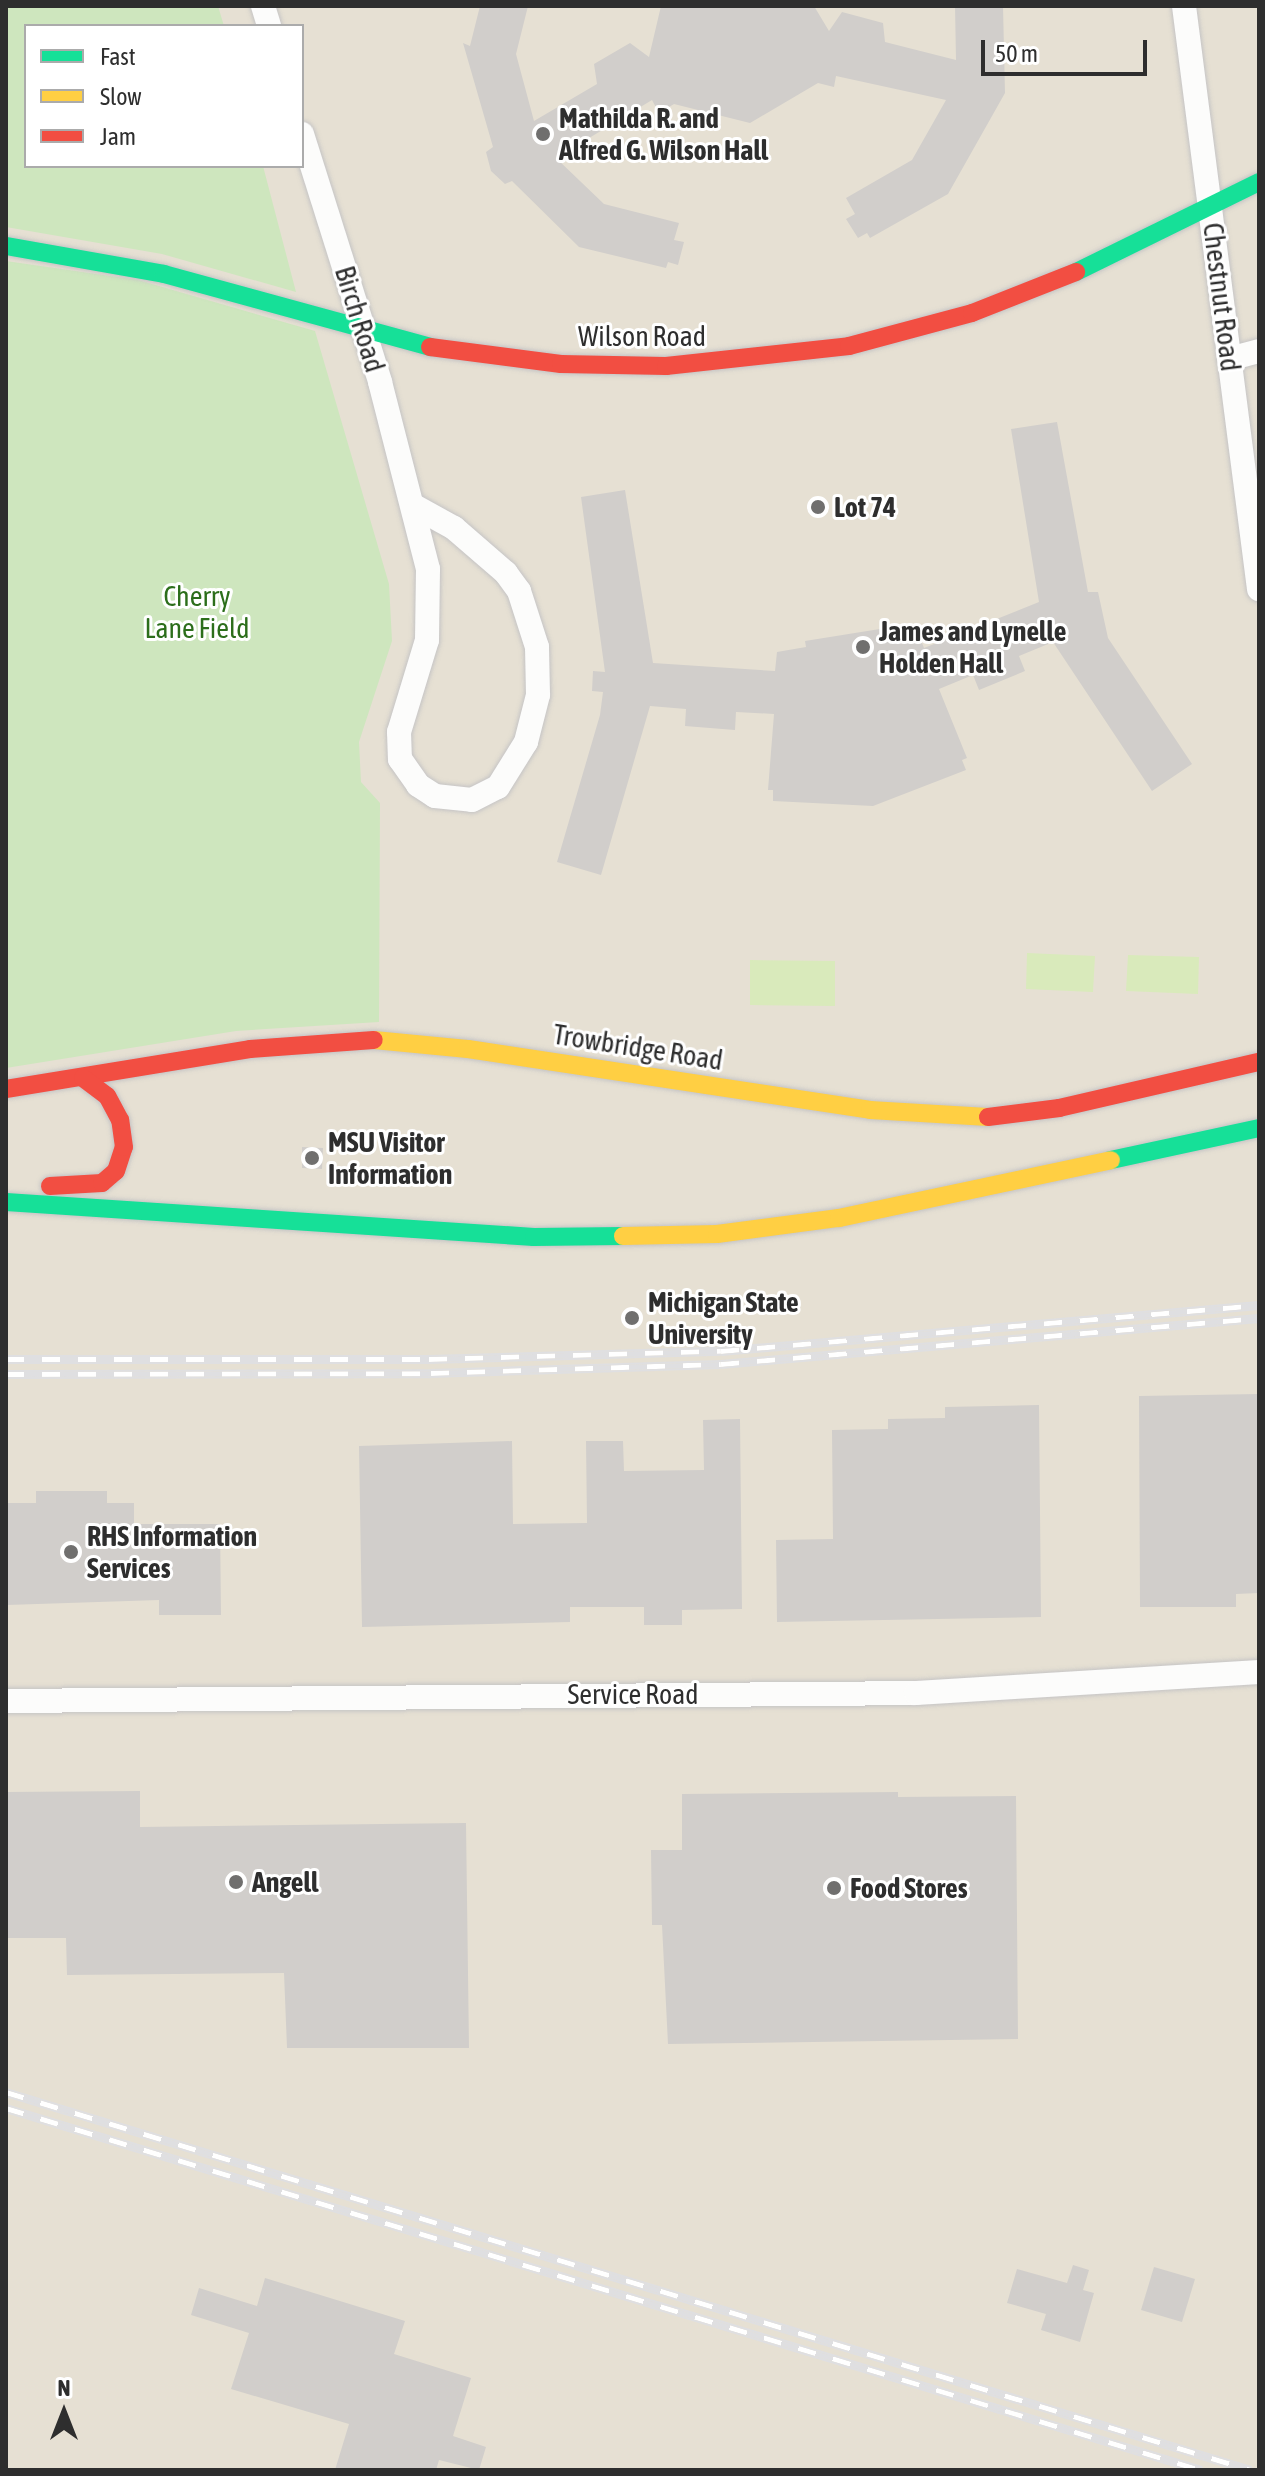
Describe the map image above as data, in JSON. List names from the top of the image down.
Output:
{
  "streets": {
    "street": [
      "Chestnut Road",
      "Birch Road",
      "Wilson Road",
      "Trowbridge Road",
      "Service Road"
    ]
  },
  "crossings": [
    ["Chestnut Road", "Wilson Road"],
    ["Birch Road", "Wilson Road"]
  ],
  "parks": ["Cherry Lane Field"],
  "places": [
    "Mathilda R. and Alfred G. Wilson Hall",
    "Lot 74",
    "James and Lynelle Holden Hall",
    "MSU Visitor Information",
    "Michigan State University",
    "RHS Information Services",
    "Angell",
    "Food Stores"
  ],
  "legend": ["Fast", "Slow", "Jam"],
  "scale_bar": "50 m",
  "north": "top"
}
